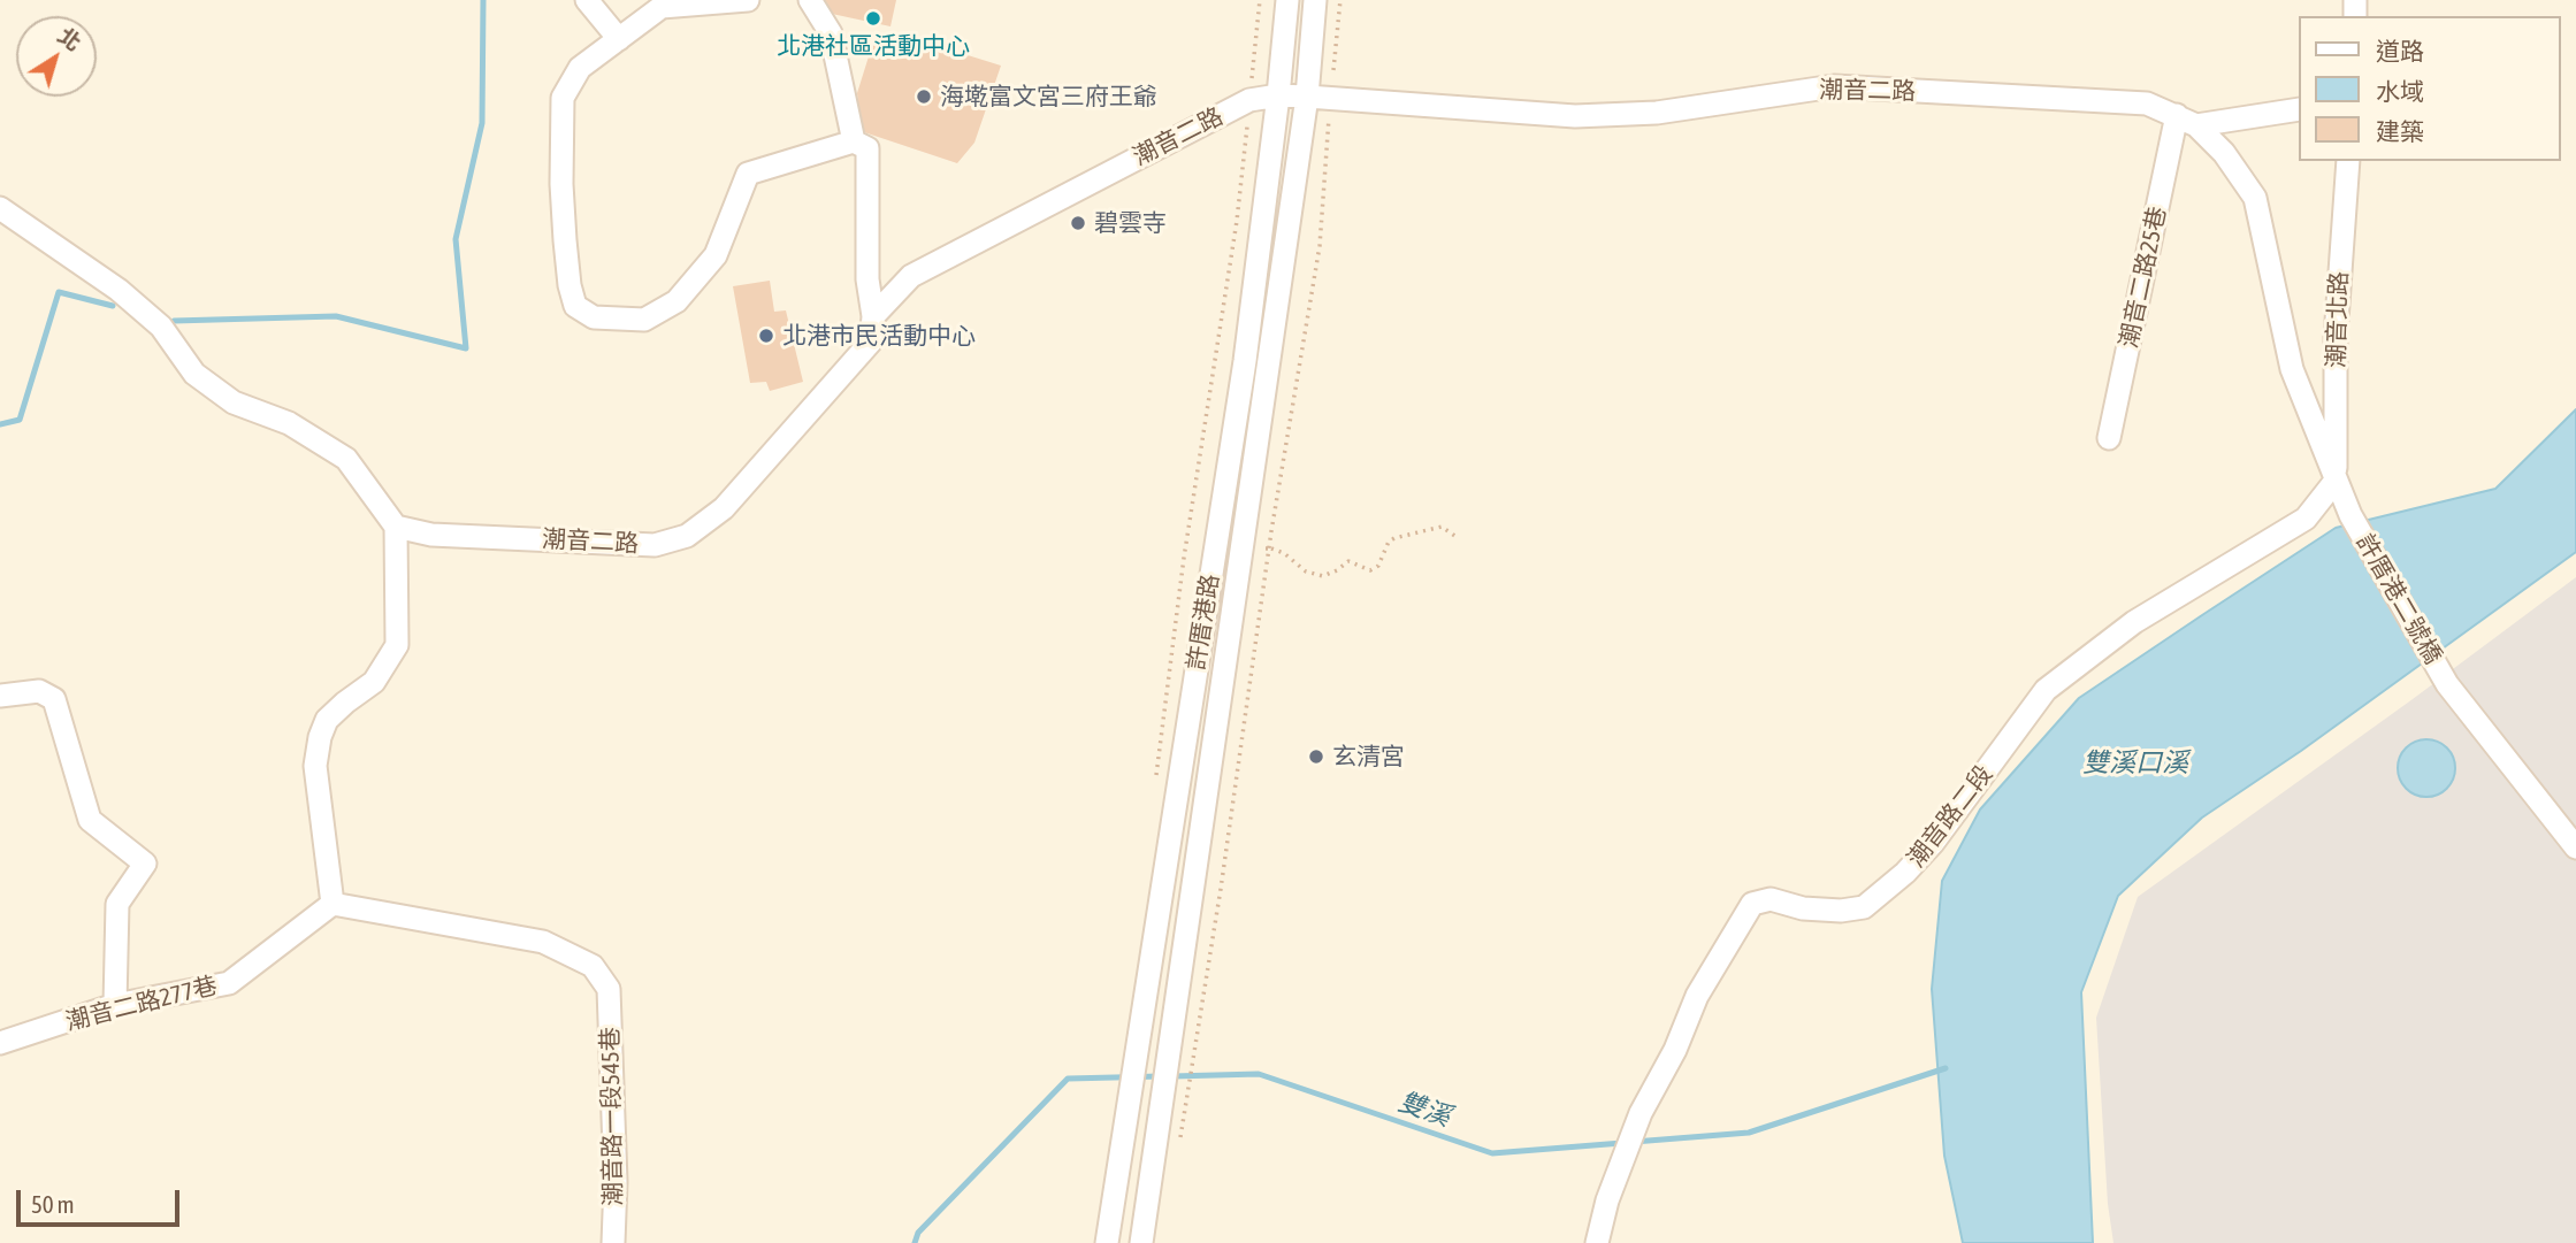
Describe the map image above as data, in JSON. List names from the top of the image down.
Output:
{
  "streets": {
    "street": [
      "潮音二路",
      "潮音二路25巷",
      "潮音北路",
      "許厝港二號橋",
      "許厝港路",
      "潮音路二段",
      "潮音二路277巷",
      "潮音路一段545巷"
    ]
  },
  "crossings": [
    ["潮音二路", "潮音二路25巷"],
    ["潮音二路", "潮音北路"],
    ["潮音二路", "許厝港二號橋"],
    ["潮音二路", "許厝港路"],
    ["潮音二路", "潮音路二段"],
    ["潮音北路", "潮音路二段"],
    ["潮音二路277巷", "潮音路一段545巷"]
  ],
  "water": ["雙溪口溪", "雙溪"],
  "places": [
    "北港社區活動中心",
    "海墘富文宮三府王爺",
    "碧雲寺",
    "北港市民活動中心",
    "玄清宮"
  ],
  "legend": ["道路", "水域", "建築"],
  "scale_bar": "50 m",
  "north": "top right"
}
